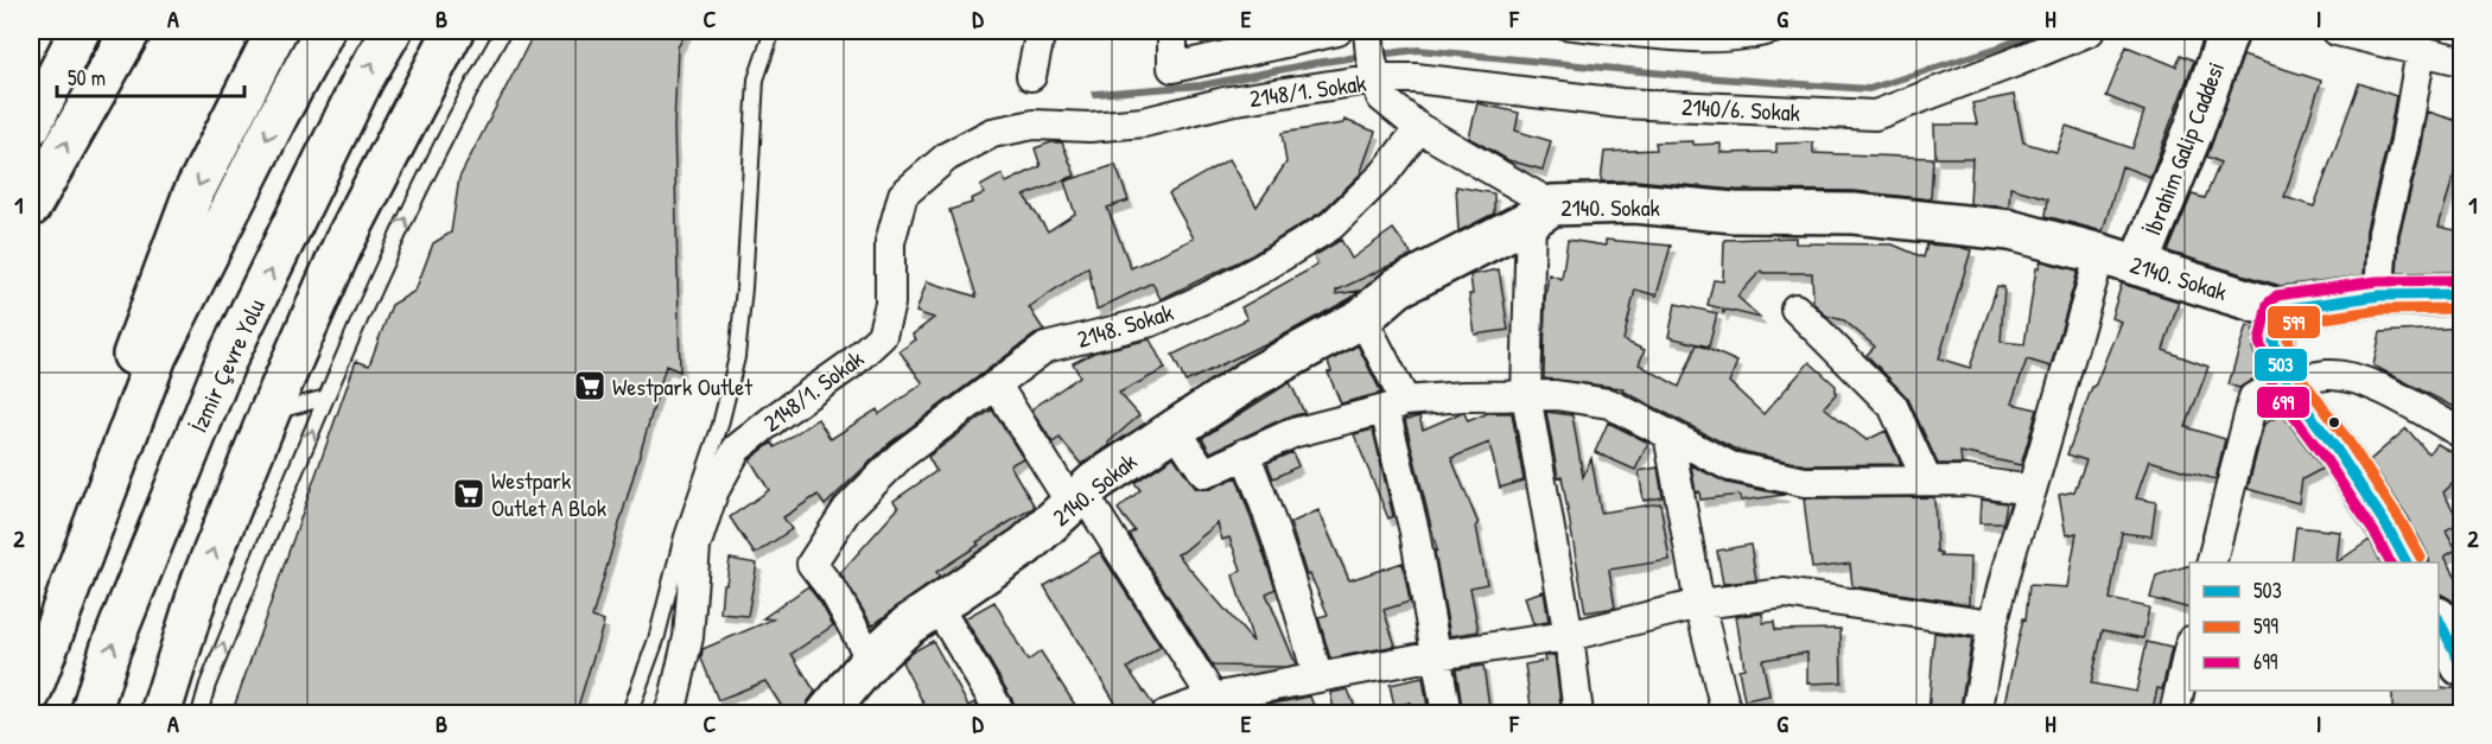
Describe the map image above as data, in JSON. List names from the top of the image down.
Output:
{
  "streets": {
    "main road": ["İbrahim Galip Caddesi", "2140. Sokak", "İzmir Çevre Yolu"],
    "street": ["2148/1. Sokak", "2140/6. Sokak", "2148. Sokak"]
  },
  "crossings": [
    ["2148/1. Sokak", "2140/6. Sokak"],
    ["2148/1. Sokak", "2148. Sokak"],
    ["İbrahim Galip Caddesi", "2140. Sokak"],
    ["2140. Sokak", "2148. Sokak"]
  ],
  "places": {
    "supermarket": ["Westpark Outlet", "Westpark Outlet A Blok"]
  },
  "lines": ["transit line 699", "transit line 503", "transit line 599"],
  "legend": ["503", "599", "699"],
  "scale_bar": "50 m",
  "grid": {
    "columns": [
      "A",
      "B",
      "C",
      "D",
      "E",
      "F",
      "G",
      "H",
      "I"
    ],
    "rows": ["1", "2"]
  }
}
